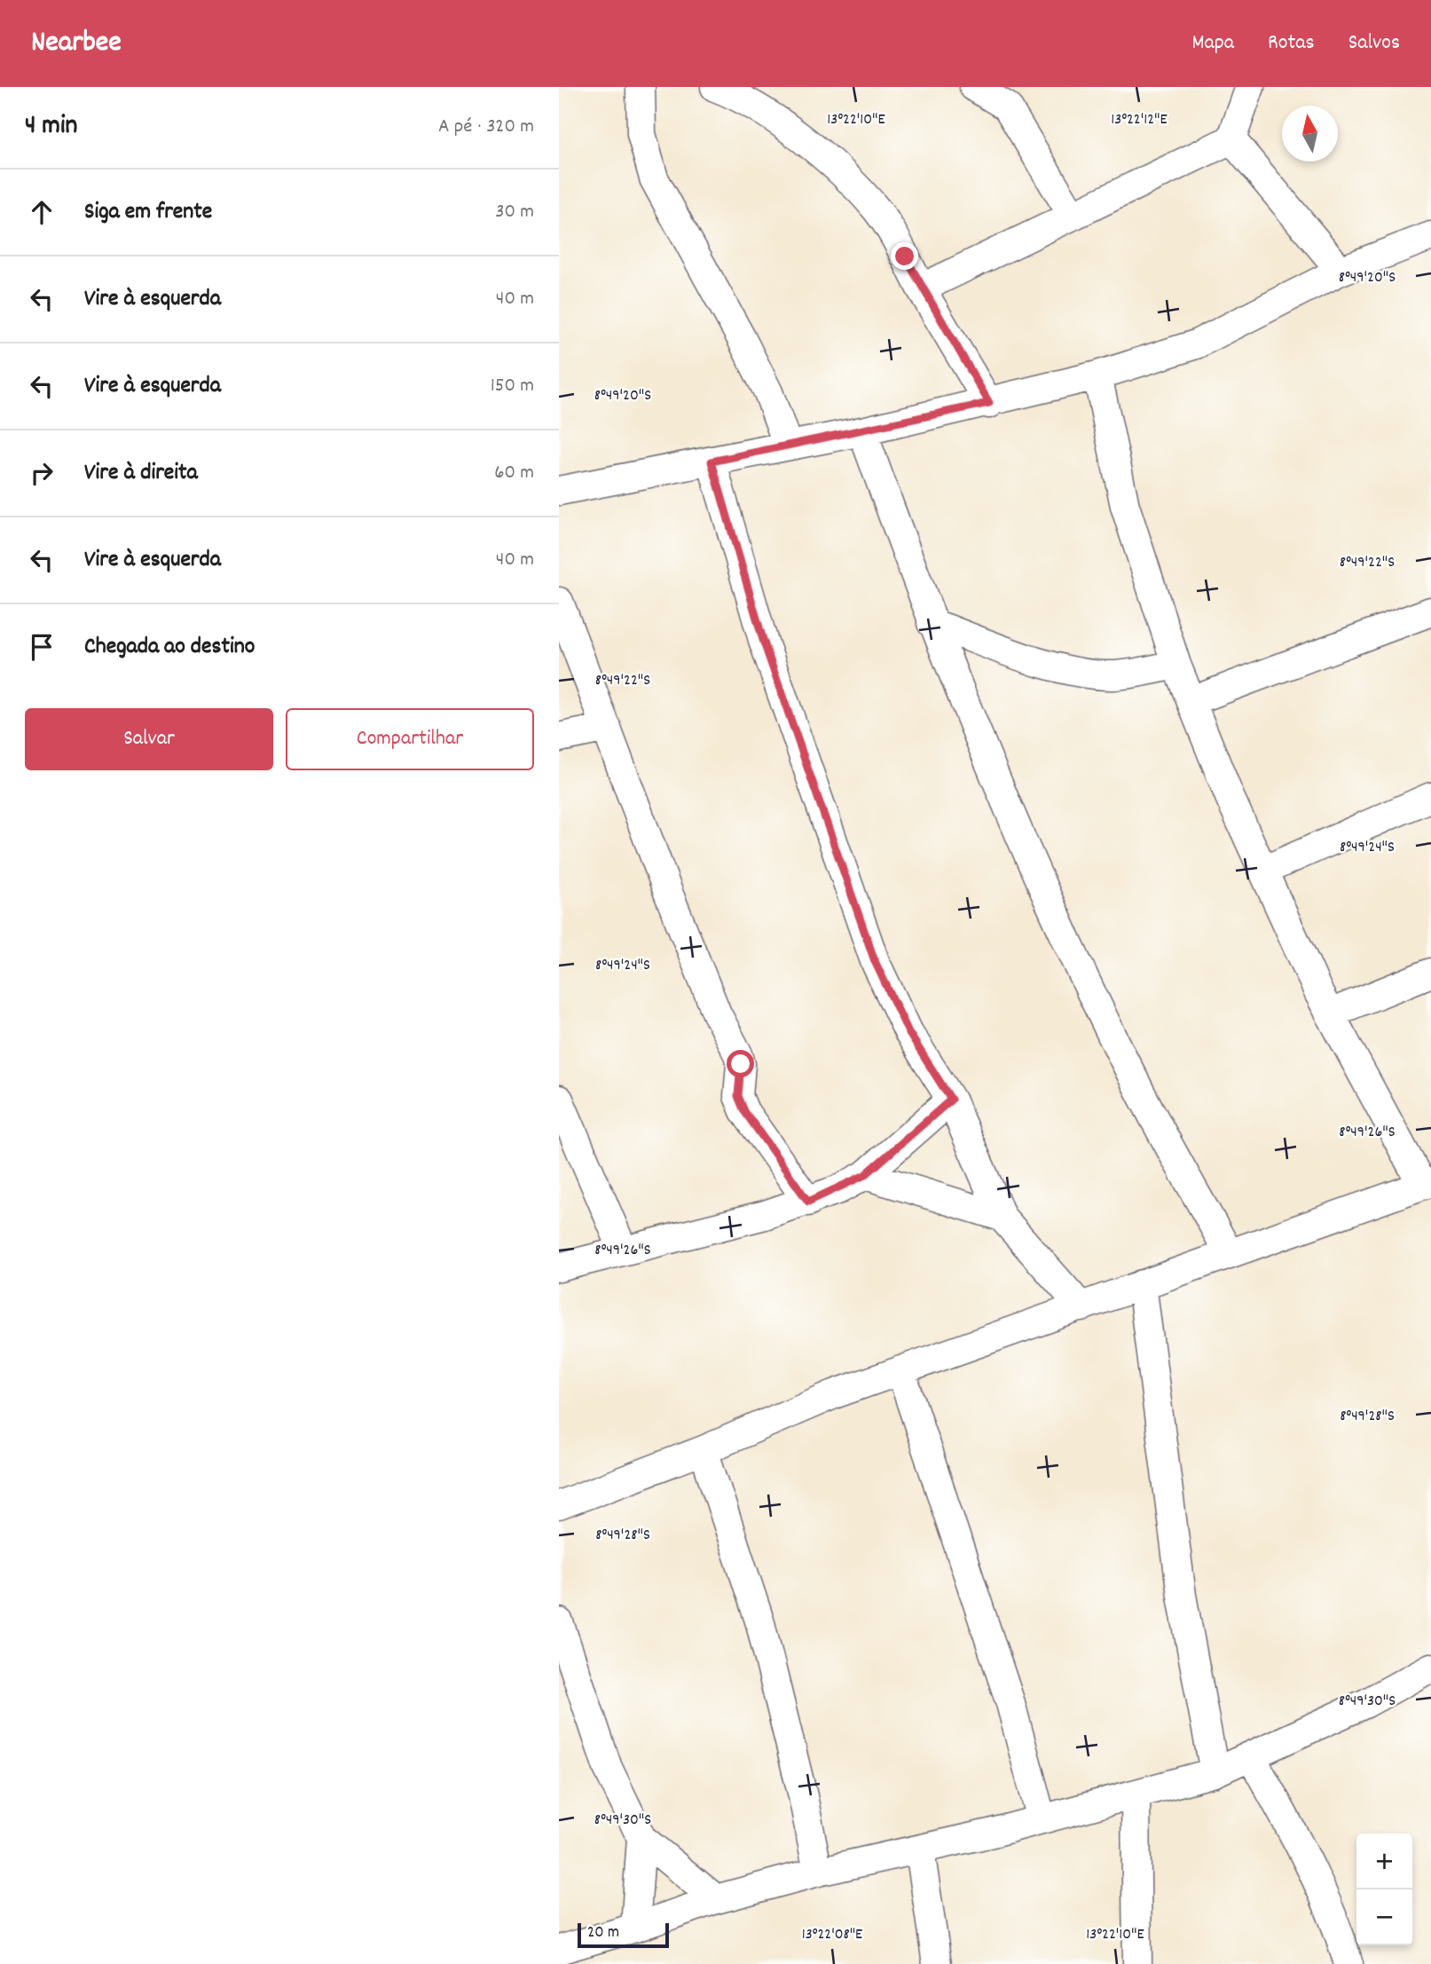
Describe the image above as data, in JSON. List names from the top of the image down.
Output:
{
  "scale_bar": "20 m",
  "north": "top",
  "page": {
    "header": "Nearbee",
    "nav": ["Mapa", "Rotas", "Salvos"],
    "heading": ["4 min", "A pé · 320 m"],
    "list": [
      ["Siga em frente", "30 m"],
      ["Vire à esquerda", "40 m"],
      ["Vire à esquerda", "150 m"],
      ["Vire à direita", "60 m"],
      ["Vire à esquerda", "40 m"],
      "Chegada ao destino"
    ],
    "buttons": ["Salvar", "Compartilhar"],
    "map_buttons": ["+", "−"],
    "scale": "20 m"
  },
  "coordinates": [
    "13°22'10\"E",
    "13°22'12\"E",
    "8°49'20\"S",
    "8°49'22\"S",
    "8°49'24\"S",
    "8°49'26\"S",
    "8°49'28\"S",
    "8°49'30\"S",
    "13°22'08\"E"
  ]
}
